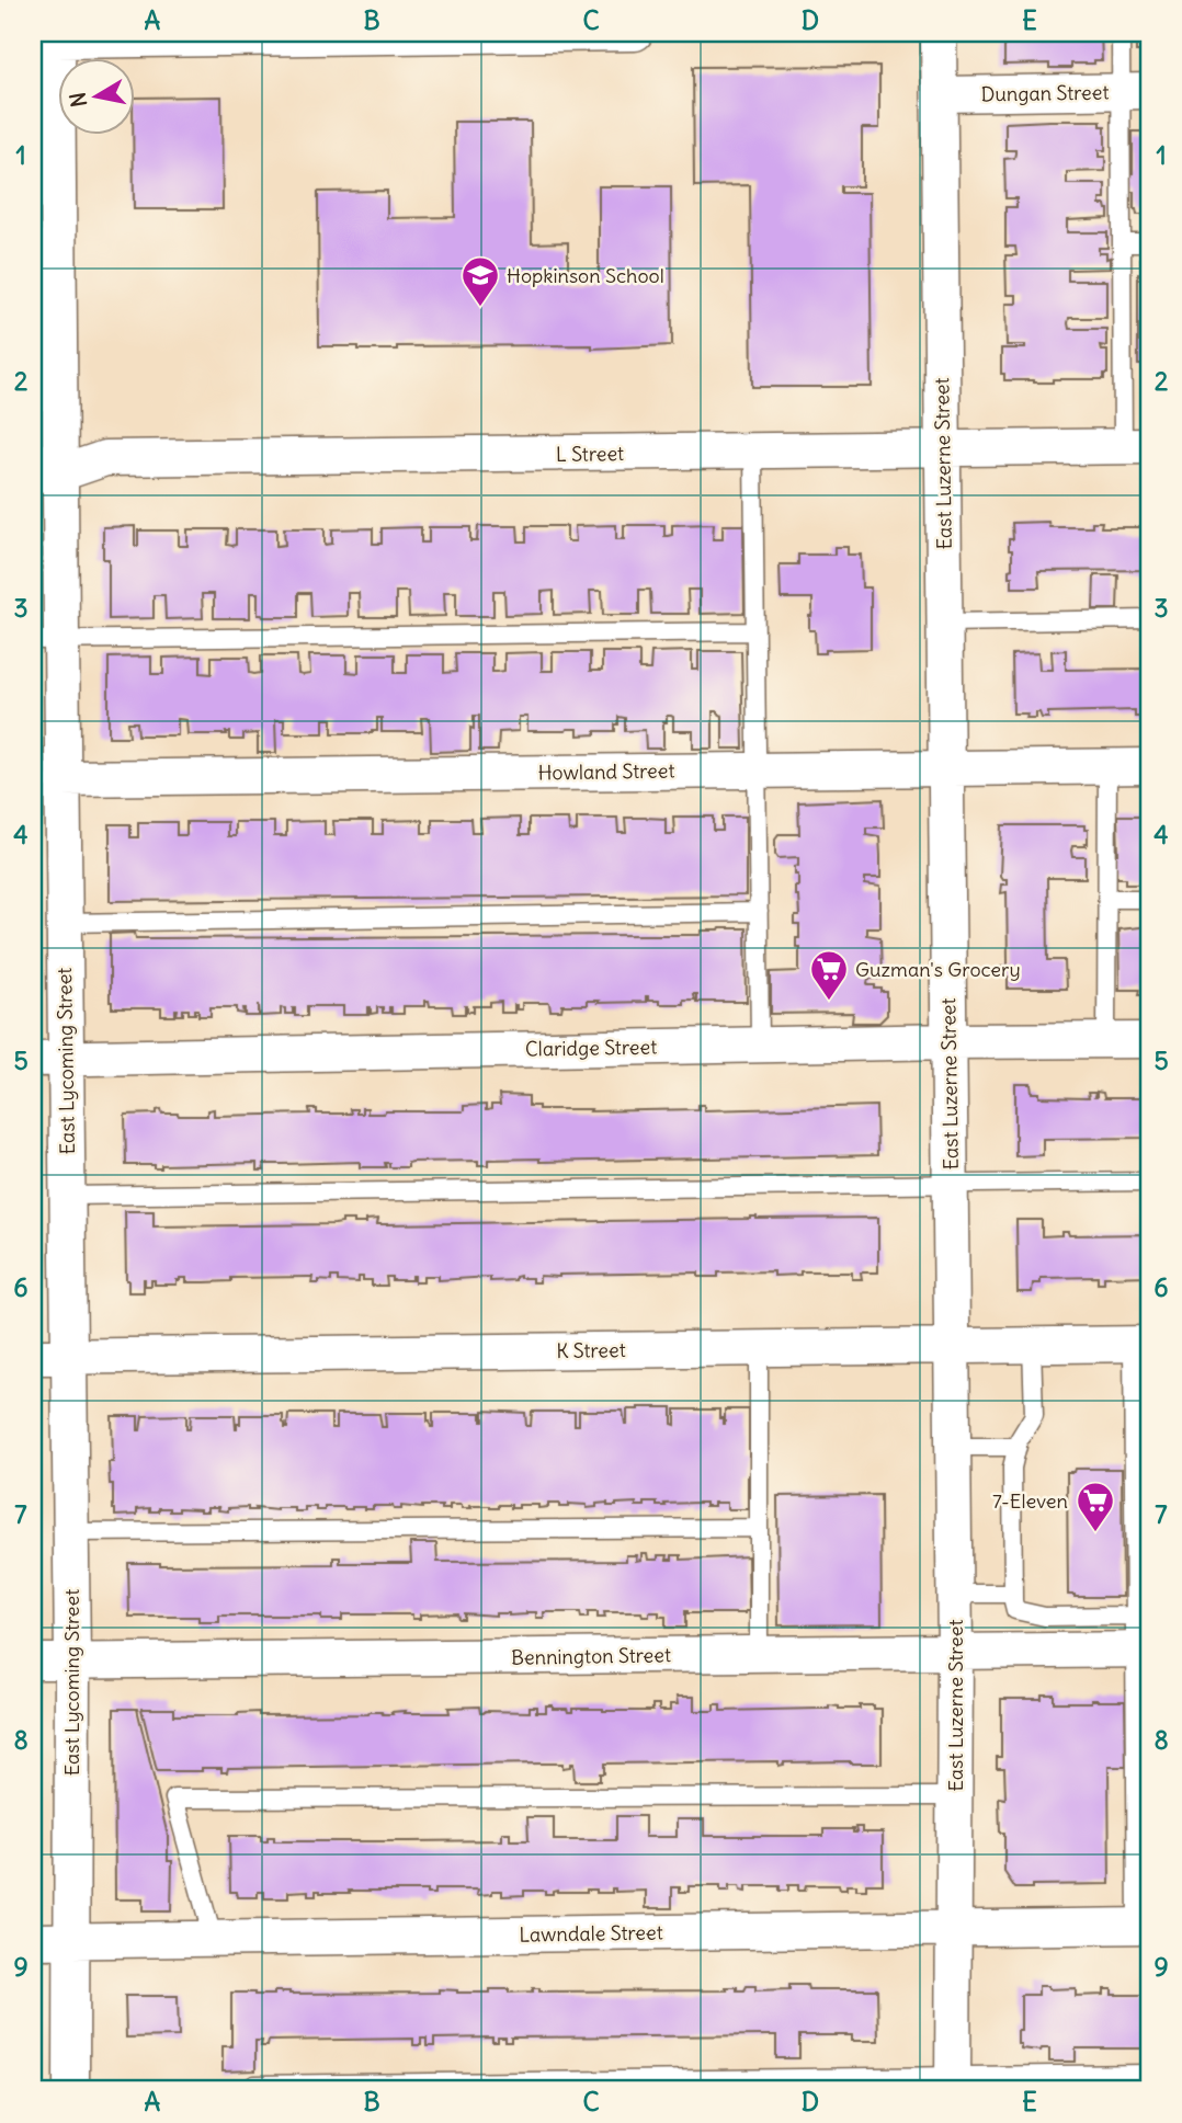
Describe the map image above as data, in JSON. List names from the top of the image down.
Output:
{
  "streets": {
    "street": [
      "Dungan Street",
      "L Street",
      "East Luzerne Street",
      "Howland Street",
      "Claridge Street",
      "East Lycoming Street",
      "K Street",
      "Bennington Street",
      "Lawndale Street"
    ]
  },
  "crossings": [
    ["Dungan Street", "East Luzerne Street"],
    ["L Street", "East Luzerne Street"],
    ["L Street", "East Lycoming Street"],
    ["East Luzerne Street", "Howland Street"],
    ["East Luzerne Street", "Claridge Street"],
    ["East Luzerne Street", "K Street"],
    ["East Luzerne Street", "Bennington Street"],
    ["East Luzerne Street", "Lawndale Street"],
    ["Howland Street", "East Lycoming Street"],
    ["Claridge Street", "East Lycoming Street"],
    ["East Lycoming Street", "K Street"],
    ["East Lycoming Street", "Bennington Street"],
    ["East Lycoming Street", "Lawndale Street"]
  ],
  "places": {
    "school or university": ["Hopkinson School"],
    "supermarket": ["Guzman's Grocery", "7-Eleven"]
  },
  "north": "left",
  "grid": {
    "columns": [
      "A",
      "B",
      "C",
      "D",
      "E"
    ],
    "rows": [
      "1",
      "2",
      "3",
      "4",
      "5",
      "6",
      "7",
      "8",
      "9"
    ]
  }
}
